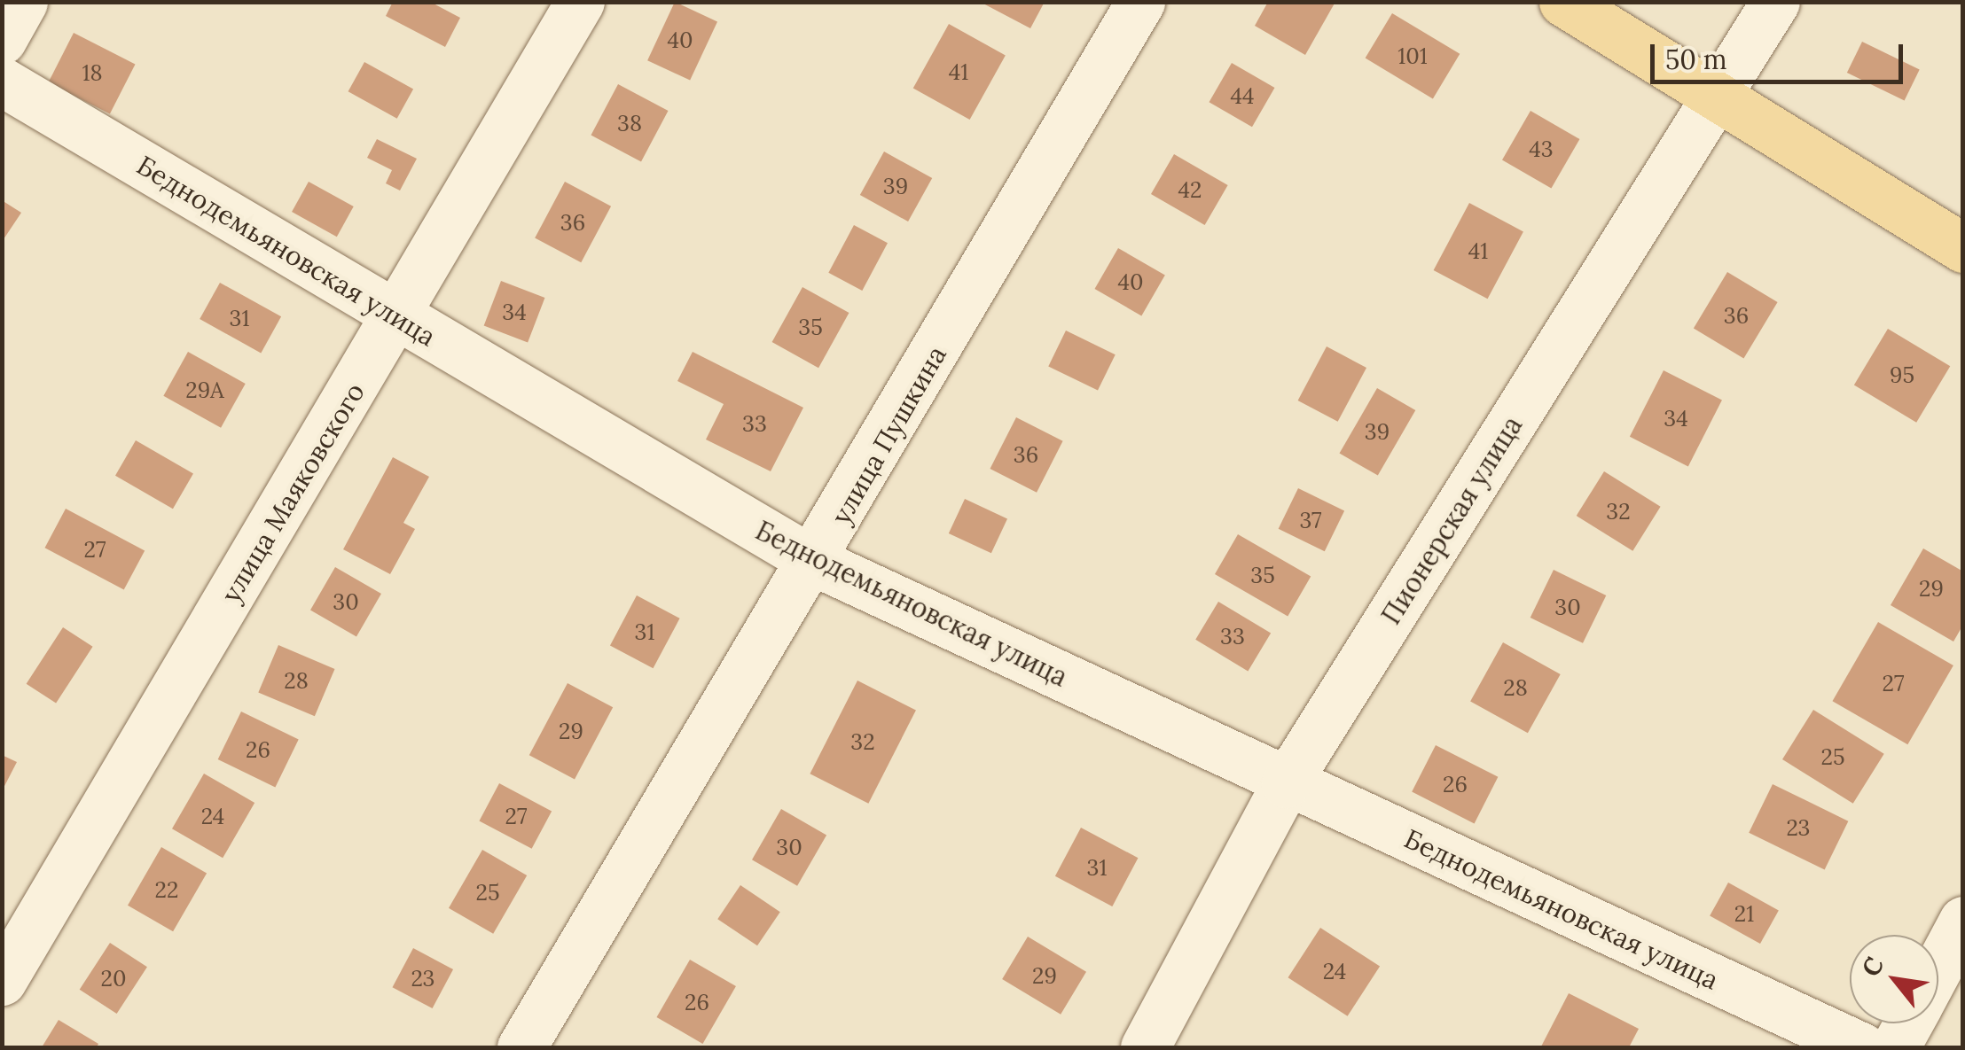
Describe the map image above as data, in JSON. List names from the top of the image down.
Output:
{
  "streets": {
    "street": [
      "Беднодемьяновская улица",
      "улица Пушкина",
      "улица Маяковского",
      "Пионерская улица"
    ]
  },
  "crossings": [
    ["Беднодемьяновская улица", "улица Пушкина"],
    ["Беднодемьяновская улица", "улица Маяковского"],
    ["Беднодемьяновская улица", "Пионерская улица"]
  ],
  "house_numbers": [
    "40",
    "101",
    "41",
    "18",
    "44",
    "38",
    "43",
    "39",
    "42",
    "36",
    "41",
    "40",
    "34",
    "36",
    "31",
    "35",
    "95",
    "29А",
    "34",
    "33",
    "39",
    "36",
    "32",
    "37",
    "27",
    "35",
    "29",
    "30",
    "30",
    "31",
    "33",
    "28",
    "27",
    "28",
    "29",
    "32",
    "26",
    "25",
    "26",
    "24",
    "27",
    "23",
    "30",
    "31",
    "22",
    "25",
    "21",
    "24",
    "29",
    "20",
    "23",
    "26"
  ],
  "scale_bar": "50 m",
  "north": "top left"
}
